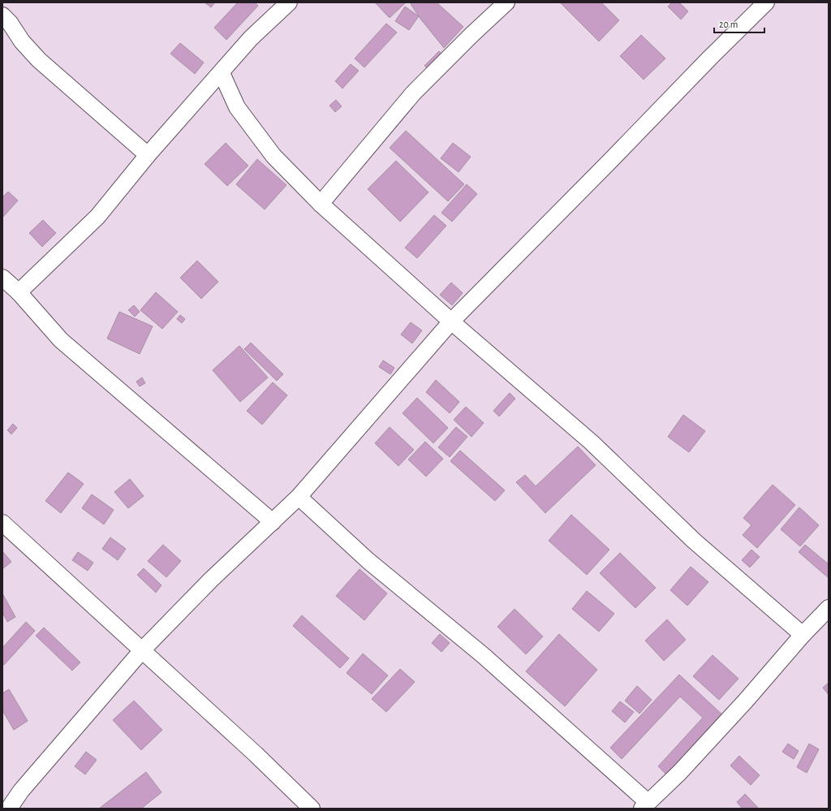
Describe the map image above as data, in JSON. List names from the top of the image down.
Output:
{
  "scale_bar": "20 m"
}
